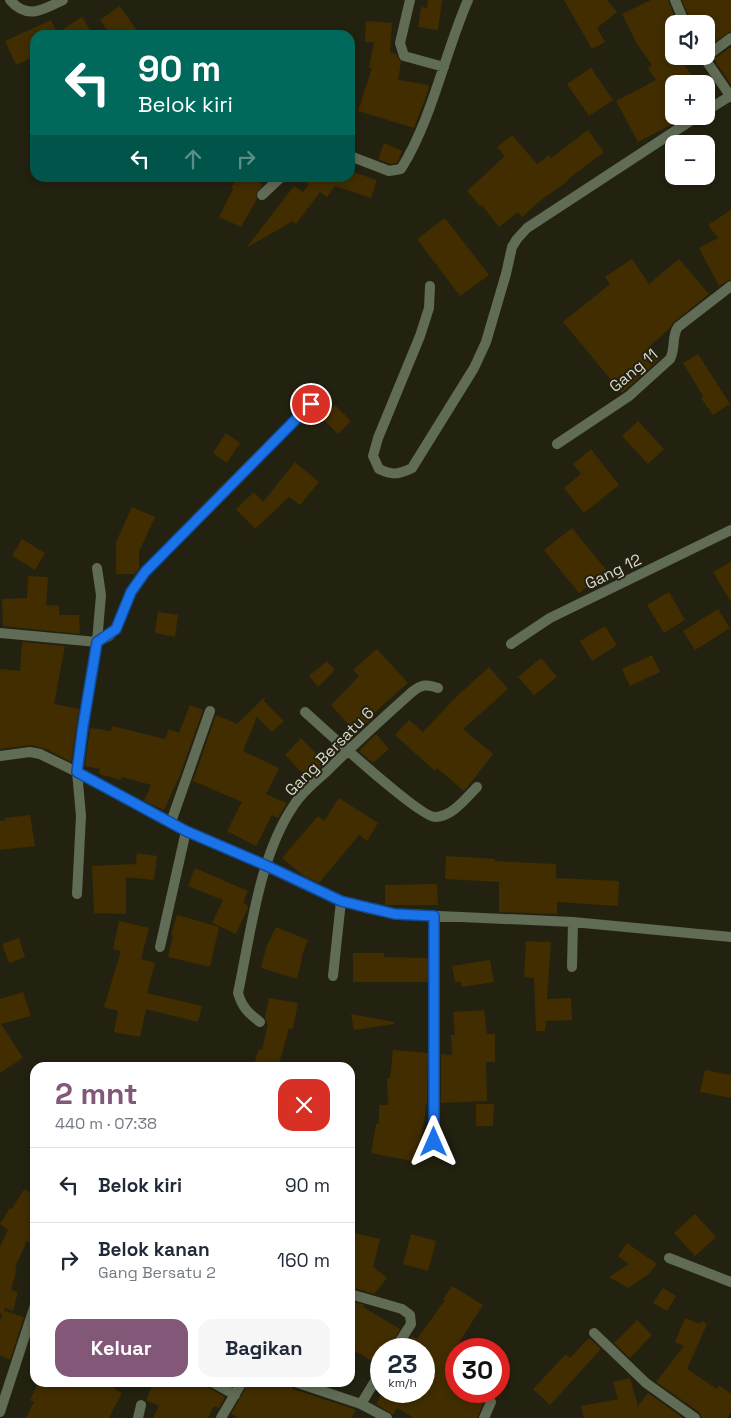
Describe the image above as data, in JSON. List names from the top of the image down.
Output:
{
  "streets": {
    "street": ["Gang 11", "Gang 12", "Gang Bersatu 6"]
  },
  "page": {
    "map_buttons": ["+", "−"],
    "turn": ["90 m", "Belok kiri"],
    "heading": ["2 mnt", "440 m · 07:38"],
    "list": [
      {
        "name": "Belok kiri",
        "value": "90 m"
      },
      {
        "name": "Belok kanan",
        "note": "Gang Bersatu 2",
        "value": "160 m"
      }
    ],
    "buttons": ["Keluar", "Bagikan"],
    "speed": "23 km/h",
    "limit": "30"
  }
}
